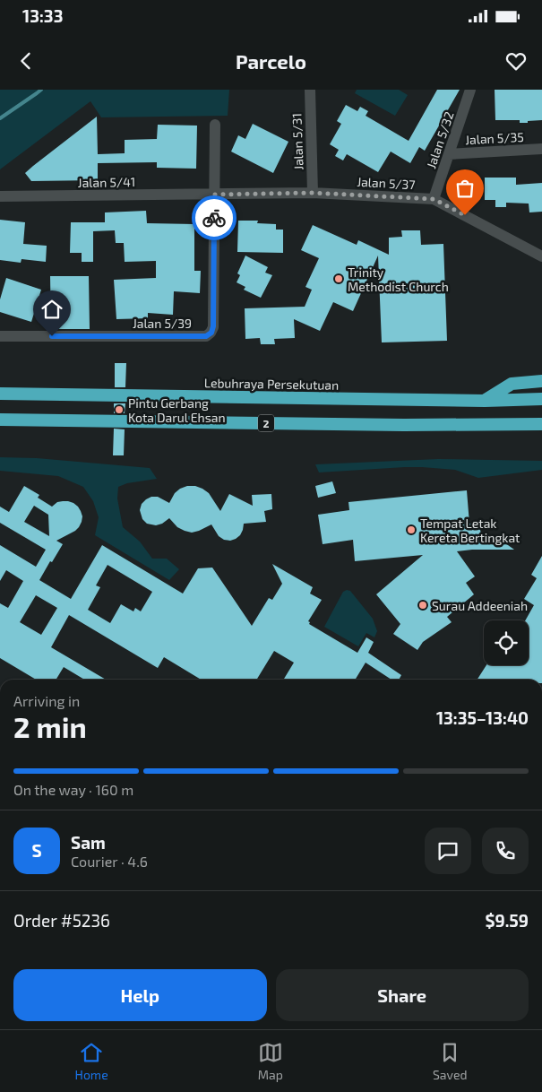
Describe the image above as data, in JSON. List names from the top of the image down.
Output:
{
  "streets": {
    "highway": ["Lebuhraya Persekutuan", "2"],
    "street": [
      "Jalan 5/35",
      "Jalan 5/32",
      "Jalan 5/31",
      "Jalan 5/41",
      "Jalan 5/37",
      "Jalan 5/39"
    ]
  },
  "crossings": [
    ["Jalan 5/35", "Jalan 5/32"],
    ["Jalan 5/32", "Jalan 5/37"],
    ["Jalan 5/31", "Jalan 5/37"],
    ["Jalan 5/41", "Jalan 5/37"],
    ["Jalan 5/41", "Jalan 5/39"],
    ["Jalan 5/37", "Jalan 5/39"]
  ],
  "places": [
    "Trinity Methodist Church",
    "Pintu Gerbang Kota Darul Ehsan",
    "Tempat Letak Kereta Bertingkat",
    "Surau Addeeniah"
  ],
  "page": {
    "status": "13:33",
    "header": "Parcelo",
    "heading": ["2 min", "Arriving in", "13:35–13:40"],
    "panel": [
      "Sam",
      "Courier · 4.6",
      "Order #5236",
      "$9.59"
    ],
    "bar": "On the way · 160 m",
    "round": "S",
    "buttons": ["Help", "Share"],
    "tabs": ["Home", "Map", "Saved"]
  }
}
